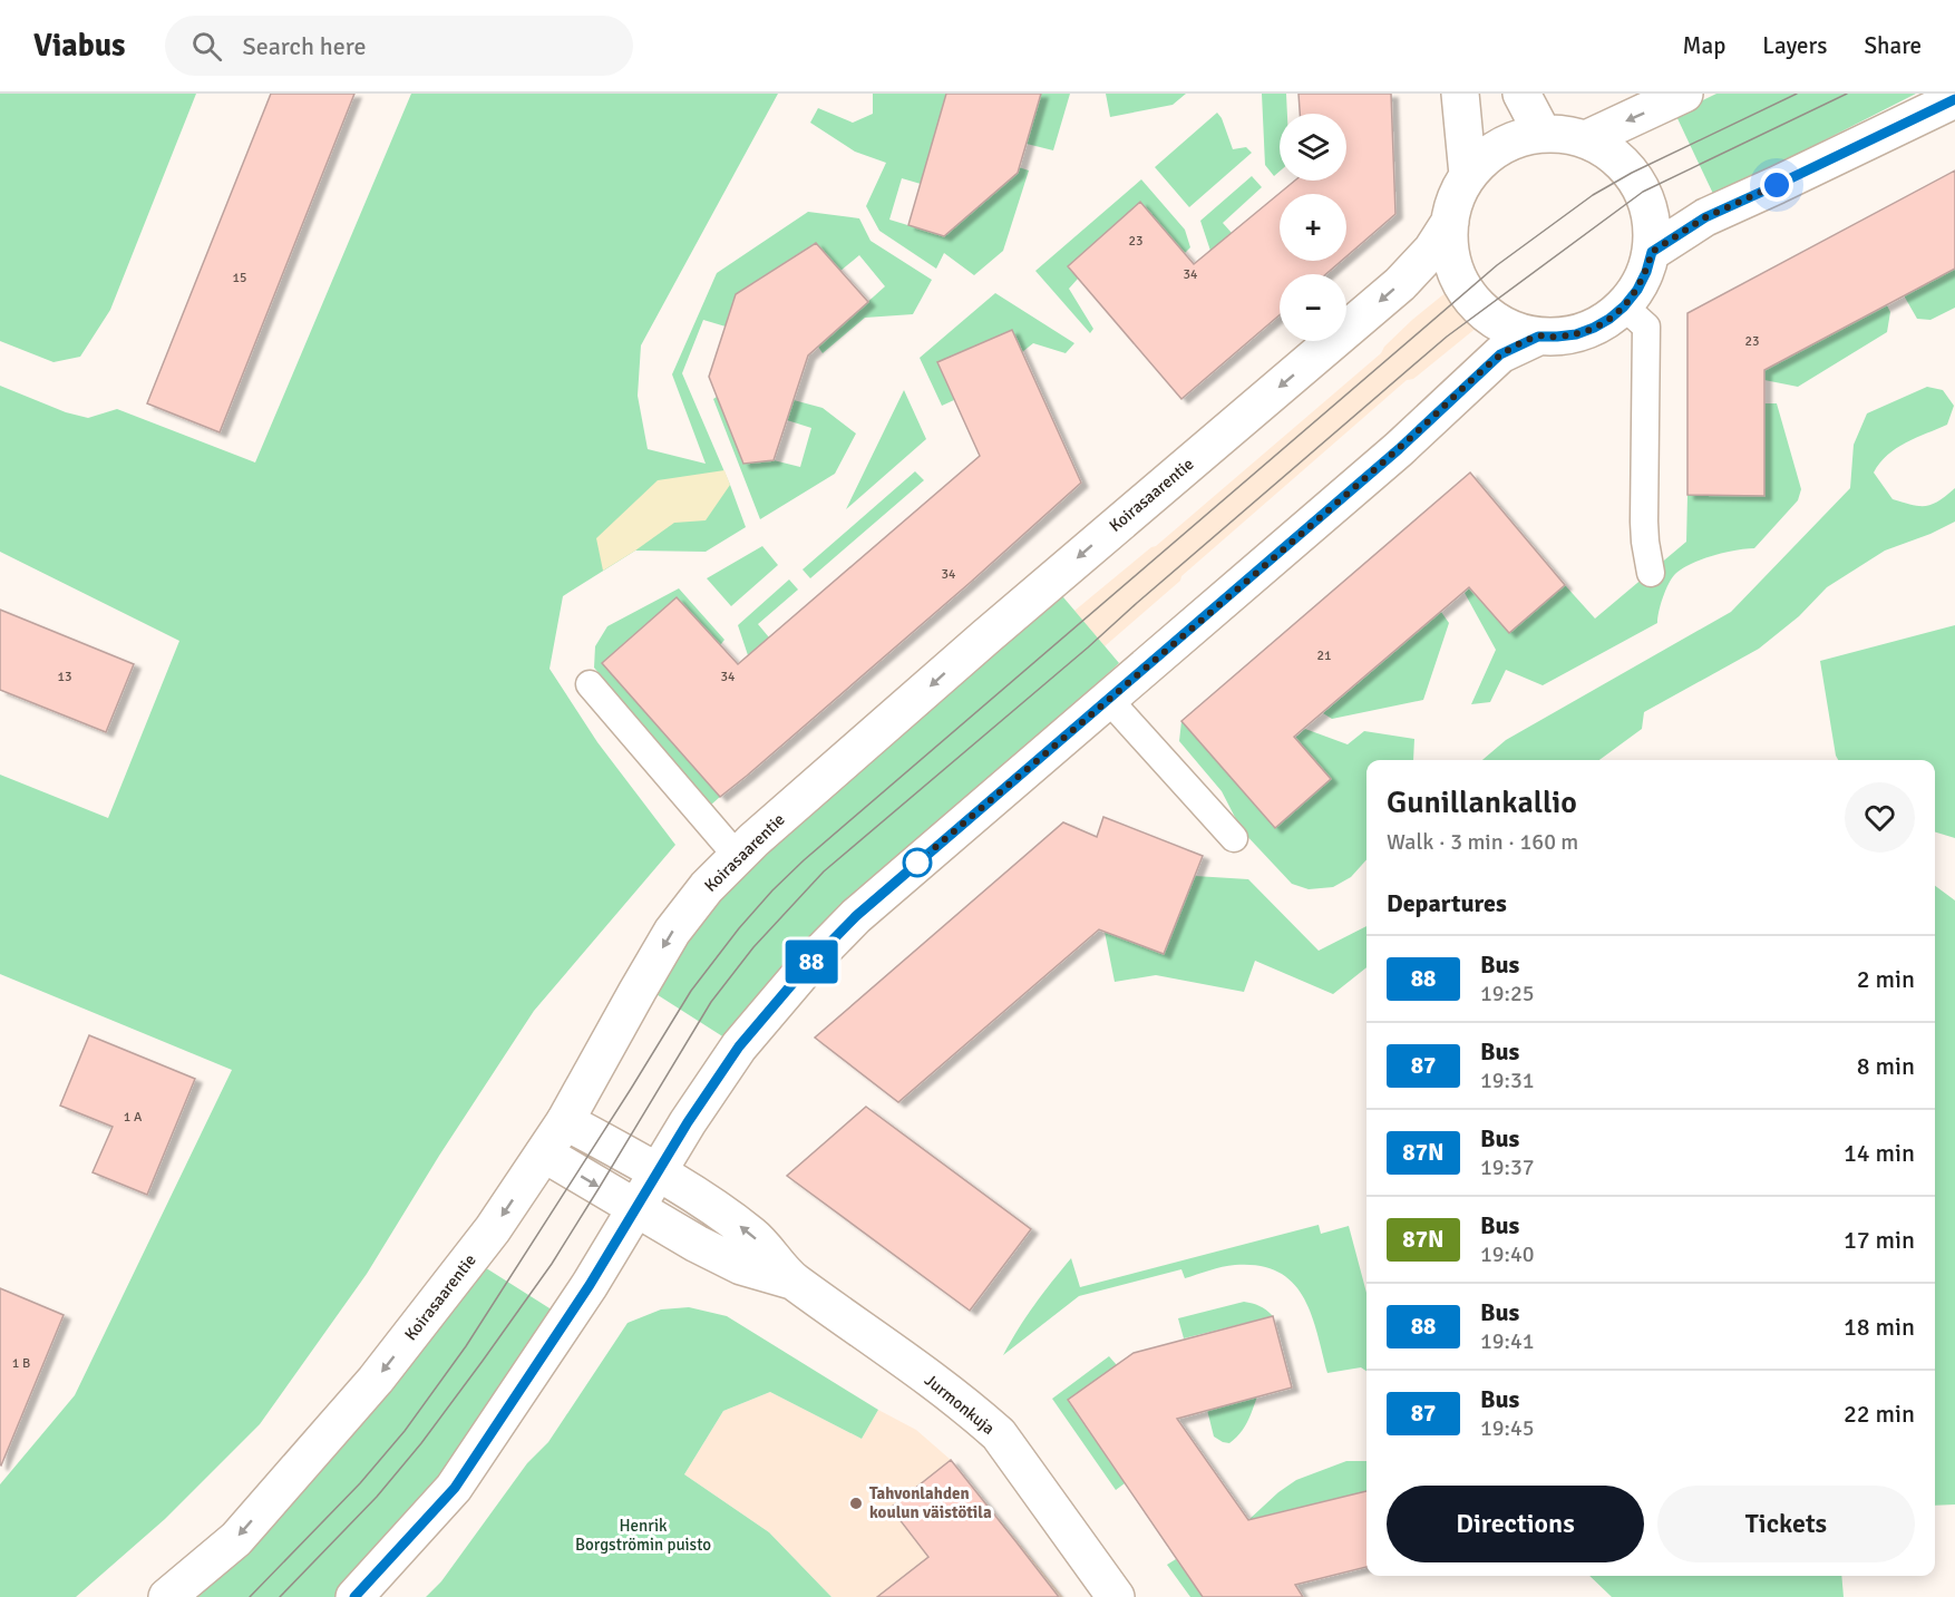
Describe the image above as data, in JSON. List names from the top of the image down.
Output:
{
  "streets": {
    "street": ["Koirasaarentie", "Jurmonkuja"]
  },
  "crossings": [
    ["Koirasaarentie", "Jurmonkuja"]
  ],
  "parks": ["Henrik Borgströmin puisto"],
  "places": ["Tahvonlahden koulun väistötila"],
  "lines": ["bus line 88"],
  "house_numbers": [
    "23",
    "34",
    "15",
    "23",
    "34",
    "21",
    "13",
    "34",
    "1 A",
    "1 B"
  ],
  "page": {
    "header": "Viabus",
    "search": "Search here",
    "nav": ["Map", "Layers", "Share"],
    "on_map": "88",
    "map_buttons": ["+", "−"],
    "heading": [
      ["Gunillankallio", "Walk · 3 min · 160 m"],
      "Departures"
    ],
    "list": [
      {
        "mark": "88",
        "name": "Bus",
        "note": "19:25",
        "value": "2 min"
      },
      {
        "mark": "87",
        "name": "Bus",
        "note": "19:31",
        "value": "8 min"
      },
      {
        "mark": "87N",
        "name": "Bus",
        "note": "19:37",
        "value": "14 min"
      },
      {
        "mark": "87N",
        "name": "Bus",
        "note": "19:40",
        "value": "17 min"
      },
      {
        "mark": "88",
        "name": "Bus",
        "note": "19:41",
        "value": "18 min"
      },
      {
        "mark": "87",
        "name": "Bus",
        "note": "19:45",
        "value": "22 min"
      }
    ],
    "buttons": ["Directions", "Tickets"]
  }
}
